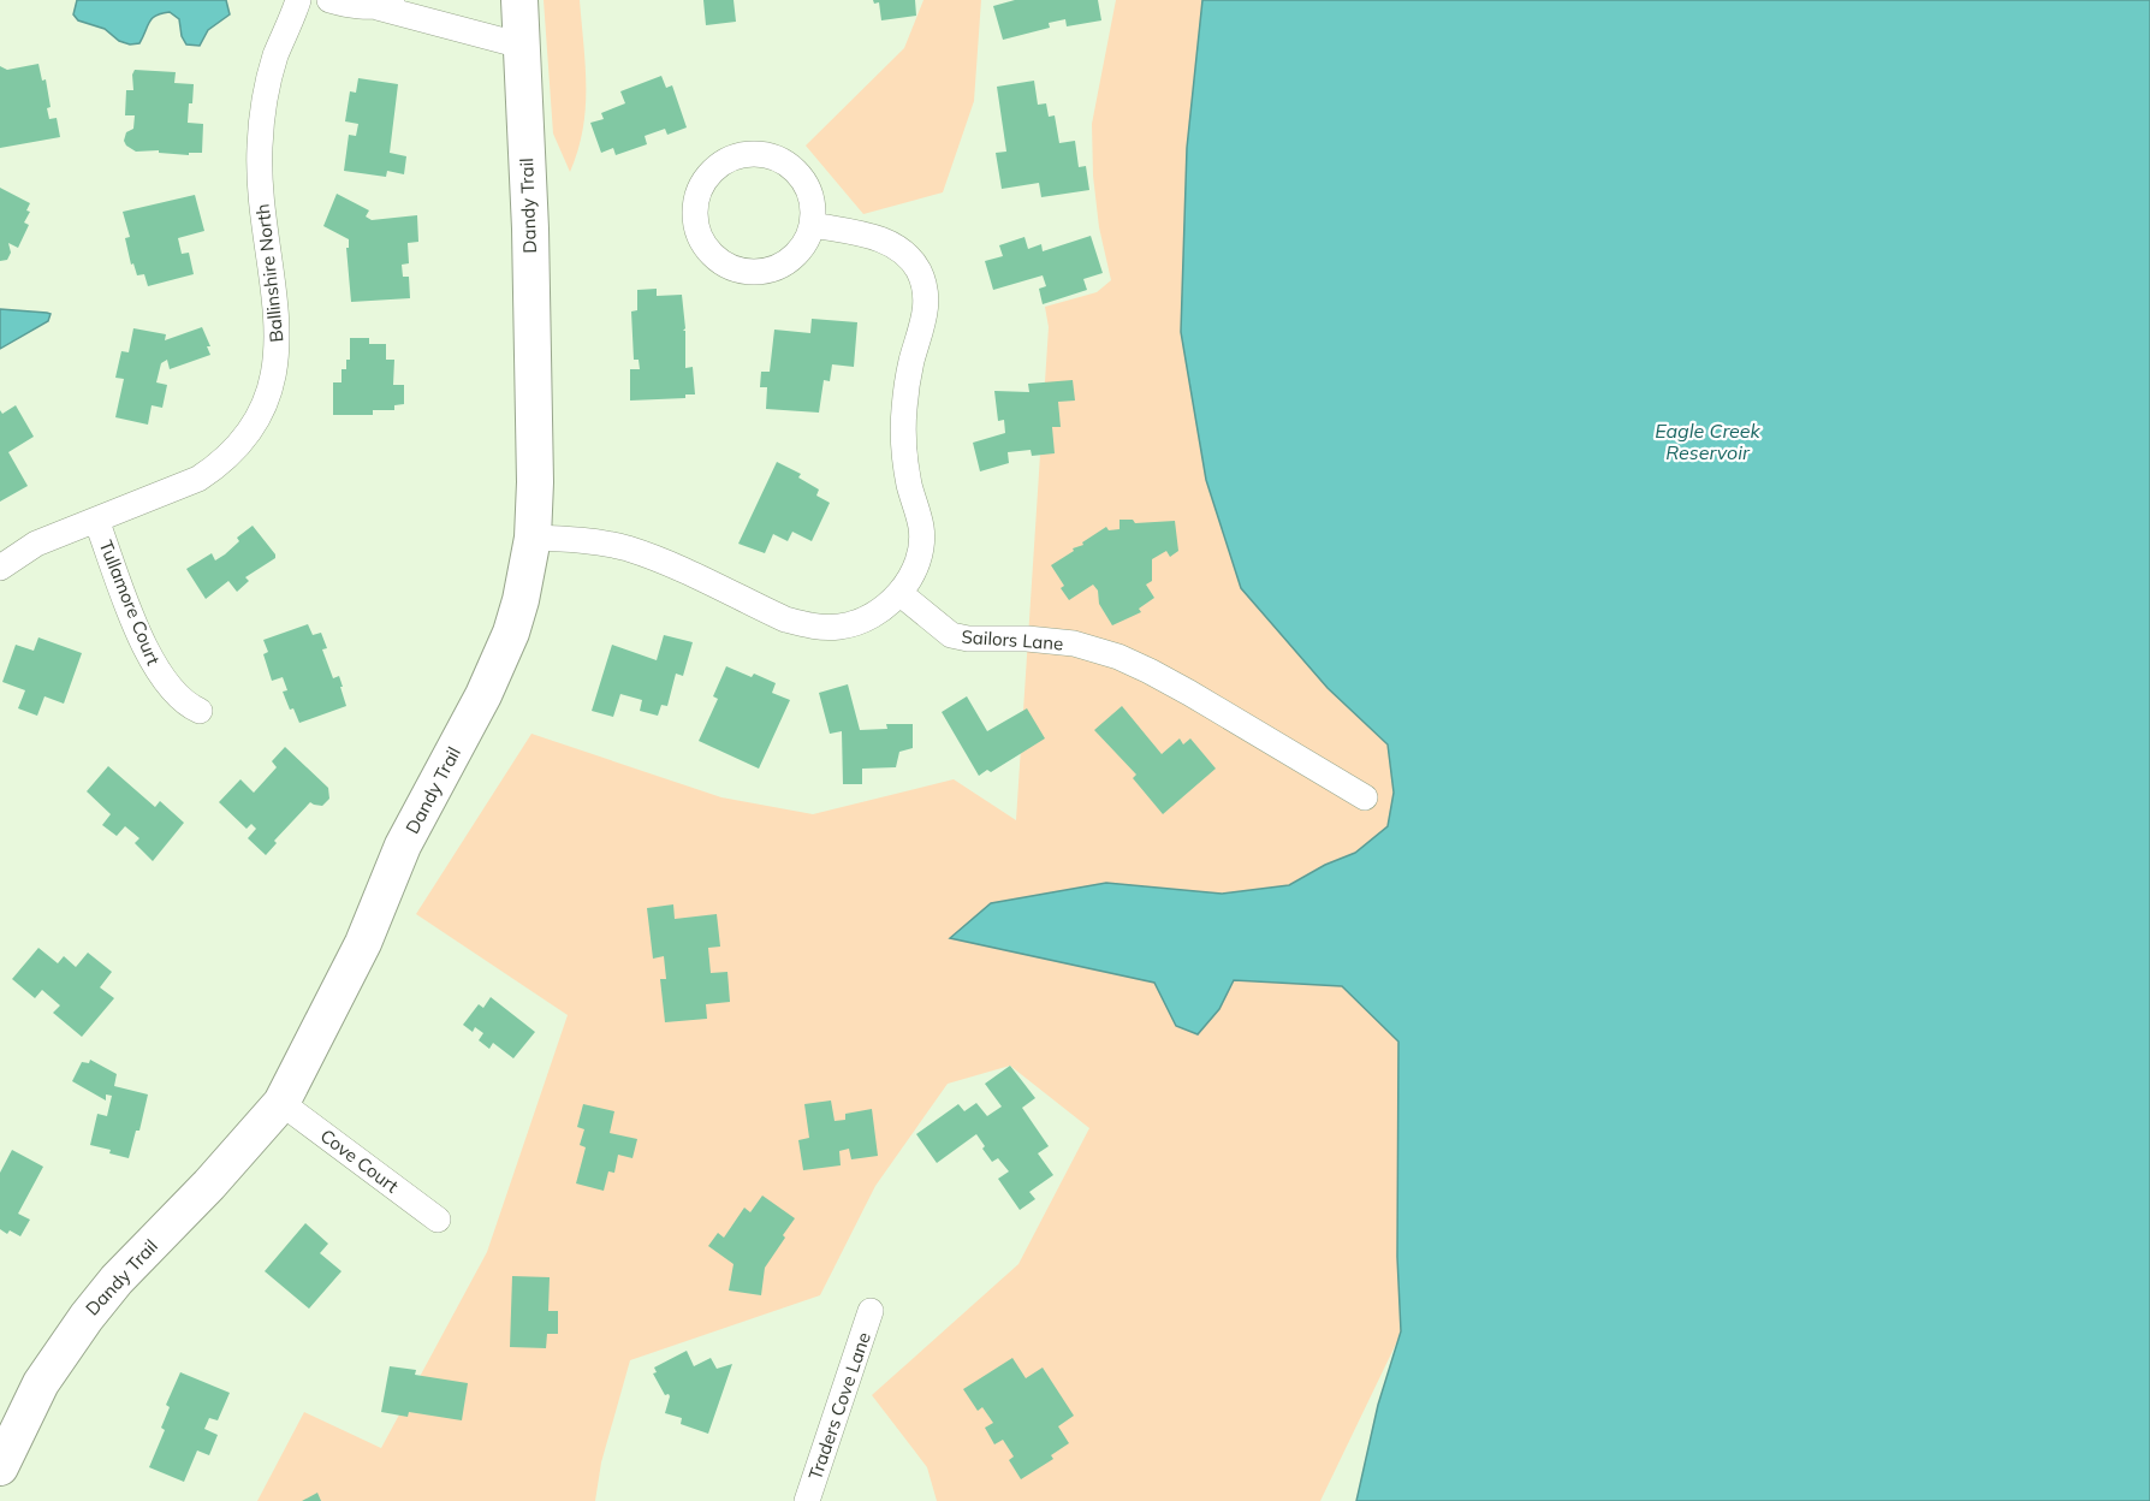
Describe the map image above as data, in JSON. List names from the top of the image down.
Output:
{
  "streets": {
    "street": [
      "Dandy Trail",
      "Ballinshire North",
      "Tullamore Court",
      "Sailors Lane",
      "Cove Court",
      "Traders Cove Lane"
    ]
  },
  "crossings": [
    ["Dandy Trail", "Cove Court"],
    ["Ballinshire North", "Tullamore Court"]
  ],
  "water": ["Eagle Creek Reservoir"]
}
